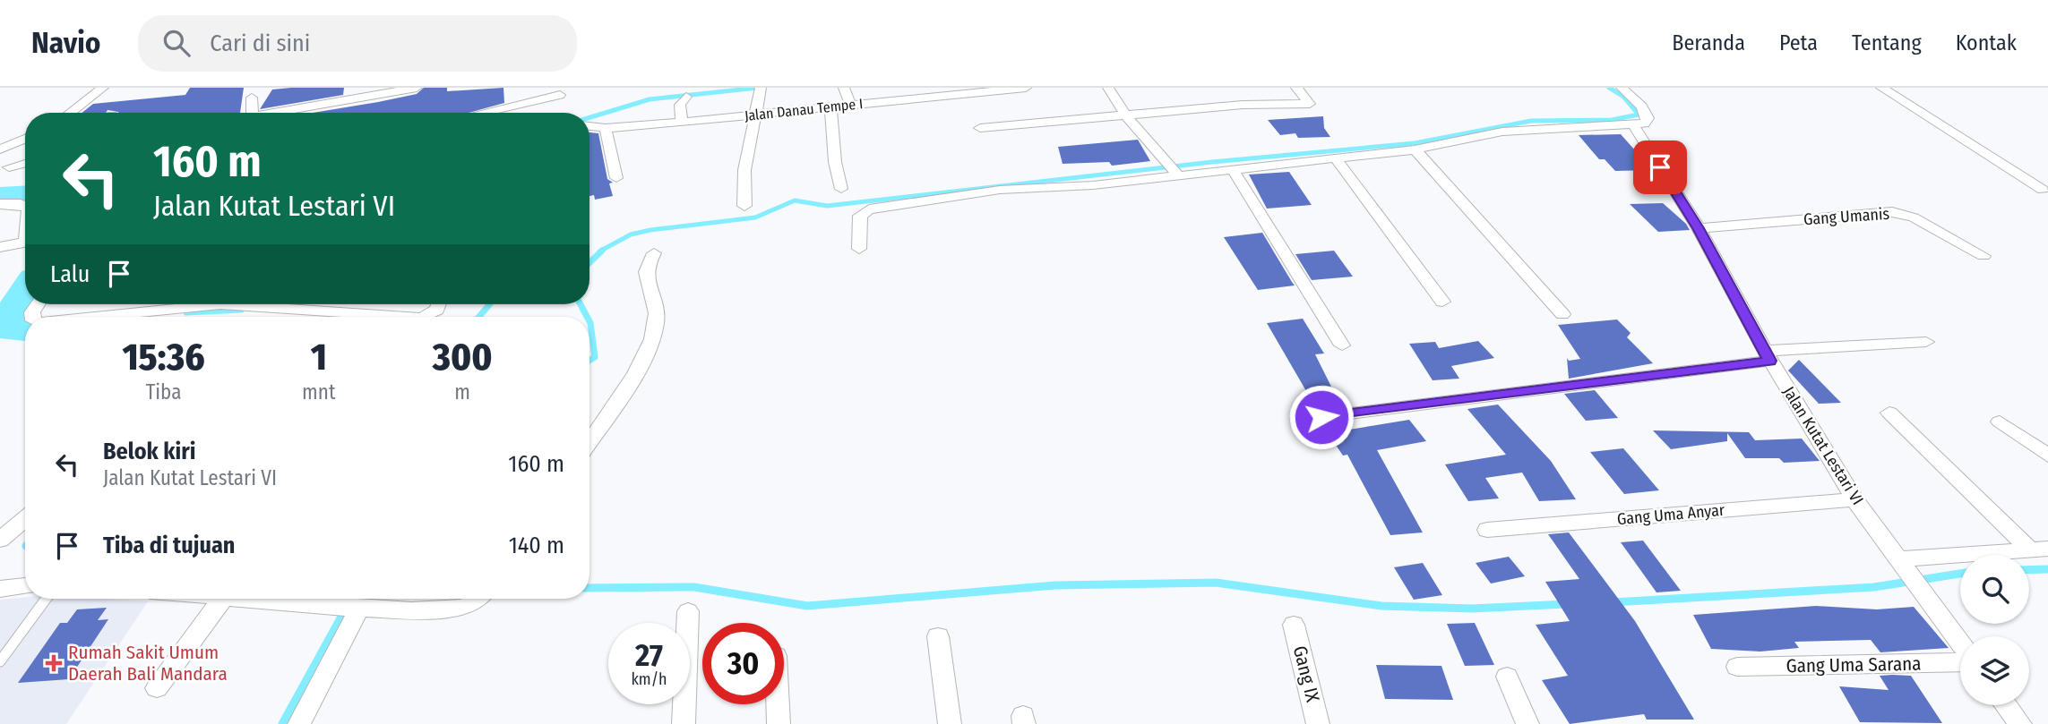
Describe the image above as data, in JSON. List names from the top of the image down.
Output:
{
  "streets": {
    "street": [
      "Jalan Danau Tempe I",
      "Gang Umanis",
      "Jalan Kutat Lestari VI",
      "Gang Uma Anyar",
      "Gang Uma Sarana",
      "Gang IX"
    ]
  },
  "crossings": [
    ["Gang Umanis", "Jalan Kutat Lestari VI"],
    ["Jalan Kutat Lestari VI", "Gang Uma Anyar"]
  ],
  "places": {
    "health": ["Rumah Sakit Umum Daerah Bali Mandara"]
  },
  "page": {
    "header": "Navio",
    "search": "Cari di sini",
    "nav": [
      "Beranda",
      "Peta",
      "Tentang",
      "Kontak"
    ],
    "turn": ["160 m", "Jalan Kutat Lestari VI"],
    "then": "Lalu",
    "eta": [
      "15:36",
      "Tiba",
      "1",
      "mnt",
      "300",
      "m"
    ],
    "list": [
      {
        "name": "Belok kiri",
        "note": "Jalan Kutat Lestari VI",
        "value": "160 m"
      },
      {
        "name": "Tiba di tujuan",
        "value": "140 m"
      }
    ],
    "speed": "27 km/h",
    "limit": "30"
  }
}
